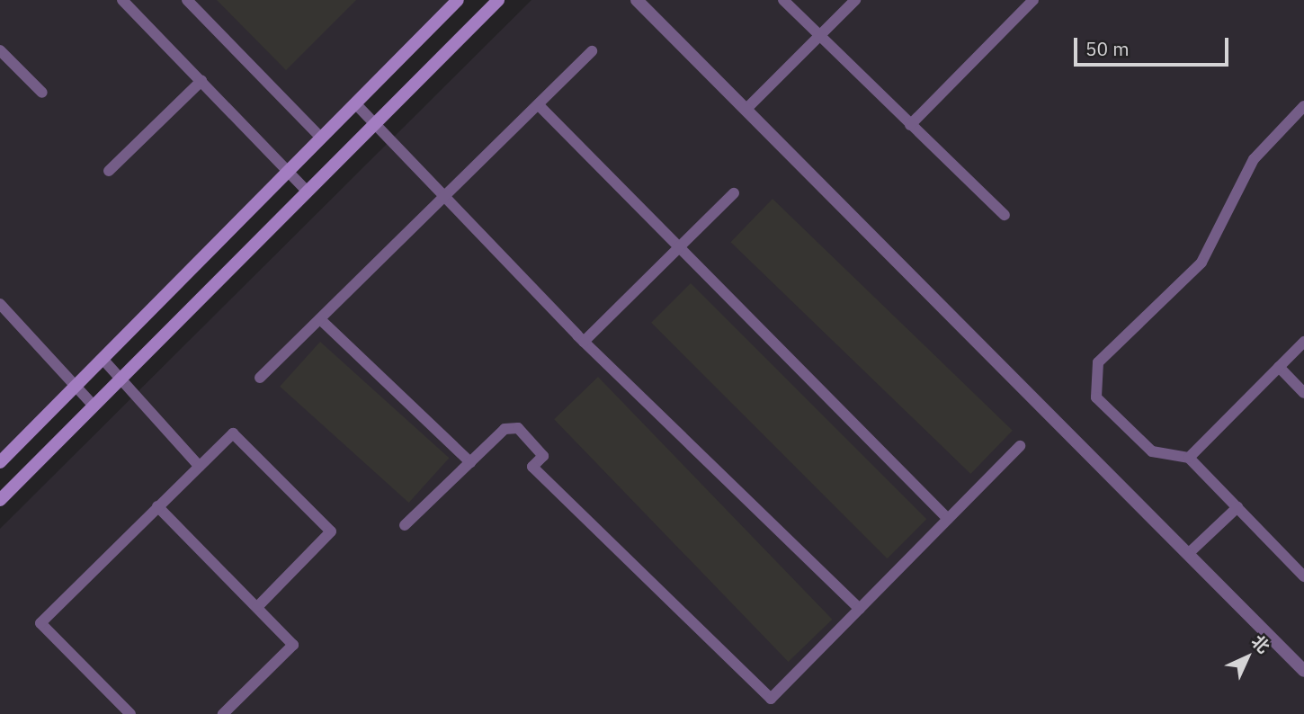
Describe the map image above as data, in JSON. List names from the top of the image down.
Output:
{
  "scale_bar": "50 m",
  "north": "top right"
}
